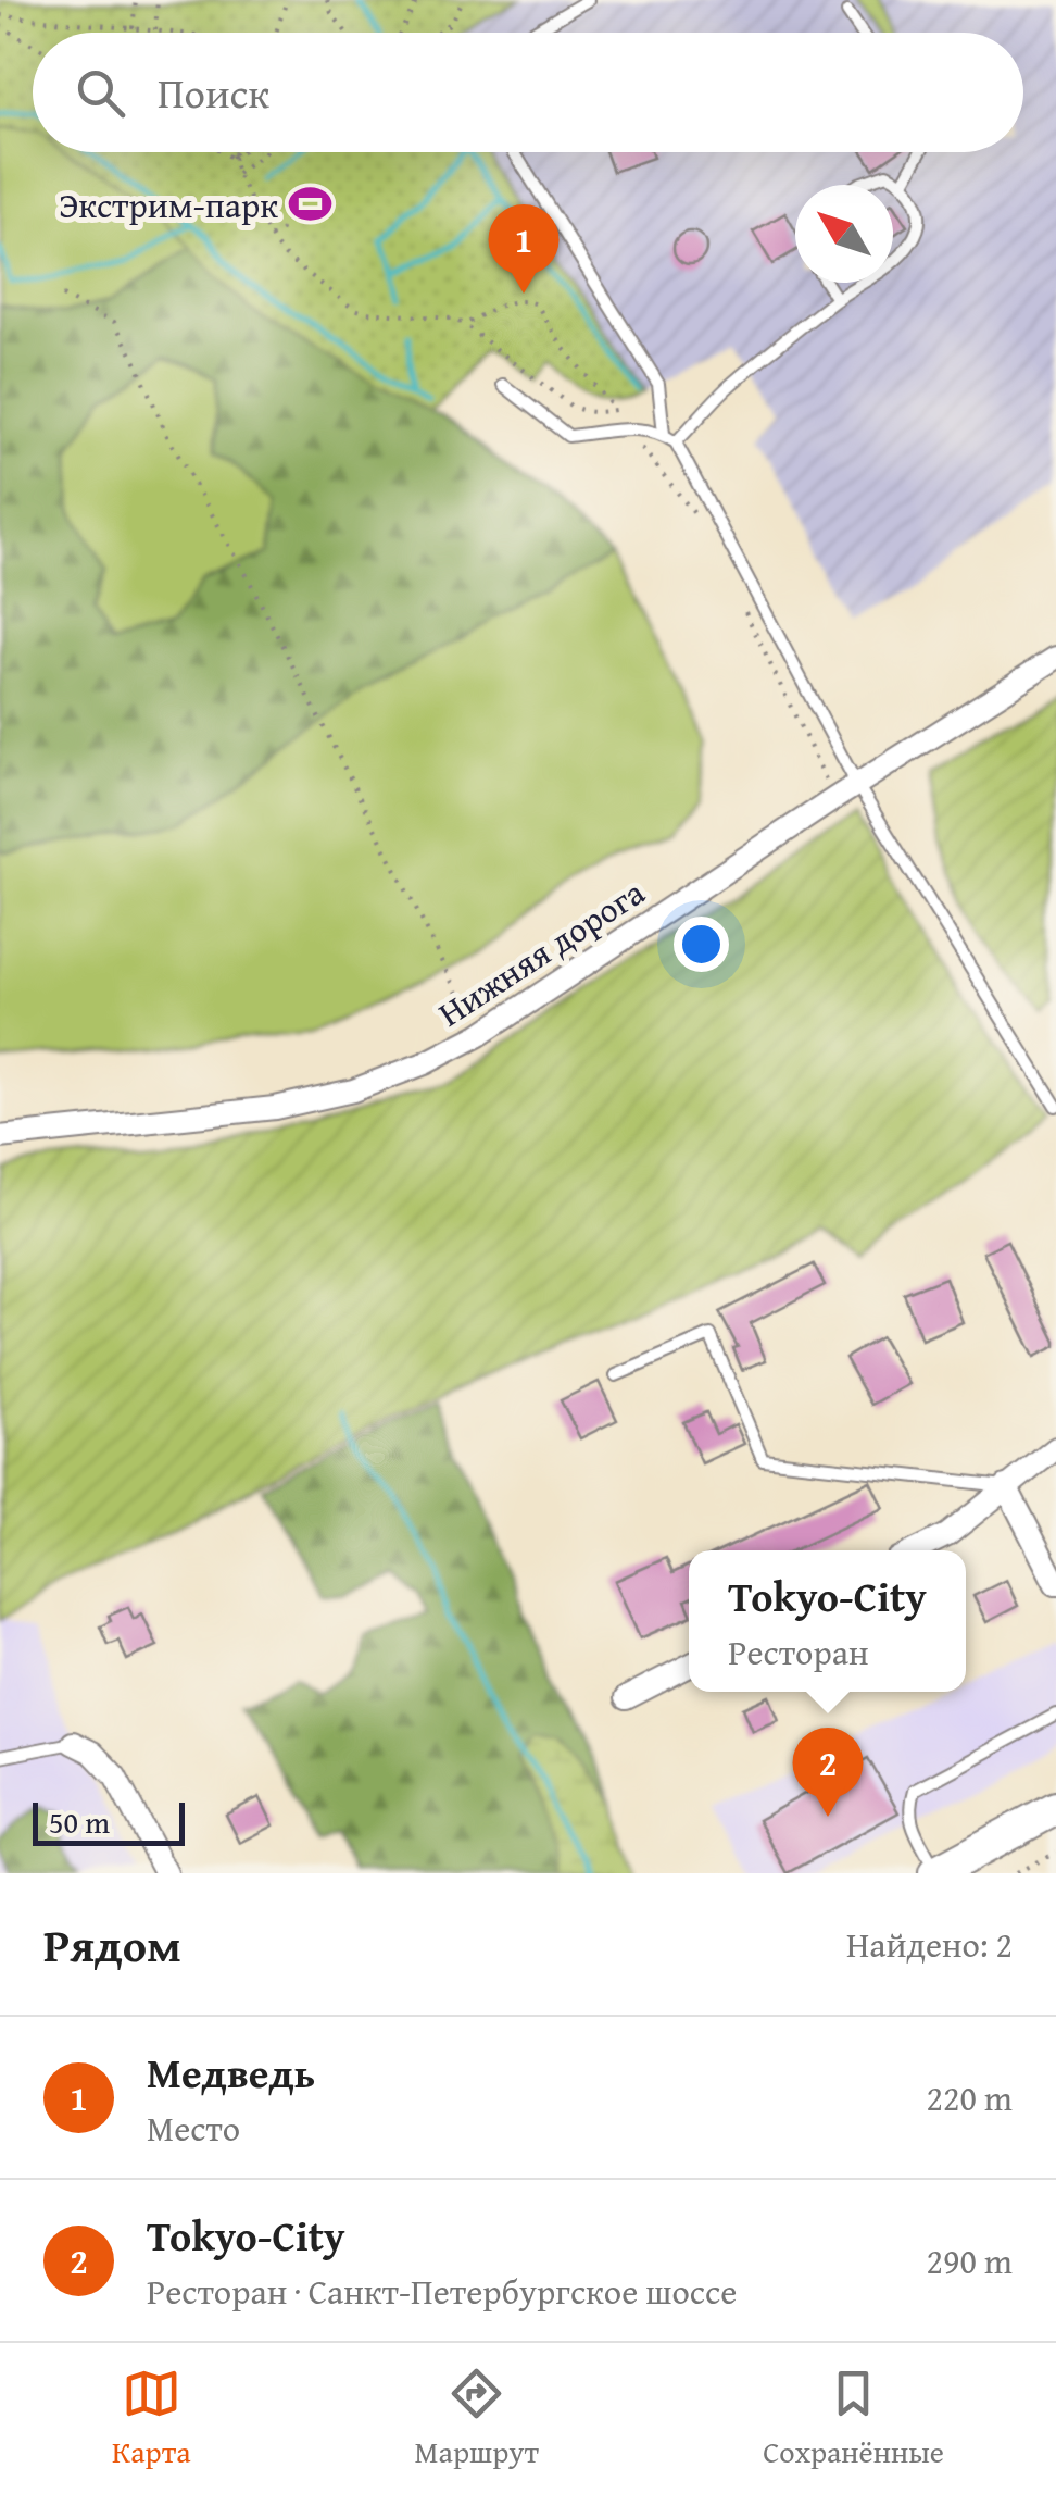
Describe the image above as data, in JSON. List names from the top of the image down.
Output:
{
  "streets": {
    "street": ["Нижняя дорога"]
  },
  "places": {
    "sports": ["Экстрим-парк"]
  },
  "scale_bar": "50 m",
  "north": "top left",
  "page": {
    "search": "Поиск",
    "pins": ["1", "2"],
    "popup": ["Tokyo-City", "Ресторан"],
    "scale": "50 m",
    "heading": ["Рядом", "Найдено: 2"],
    "list": [
      {
        "mark": "1",
        "name": "Медведь",
        "note": "Место",
        "value": "220 m"
      },
      {
        "mark": "2",
        "name": "Tokyo-City",
        "note": "Ресторан · Санкт-Петербургское шоссе",
        "value": "290 m"
      }
    ],
    "nav": ["Карта", "Маршрут", "Сохранённые"]
  }
}
